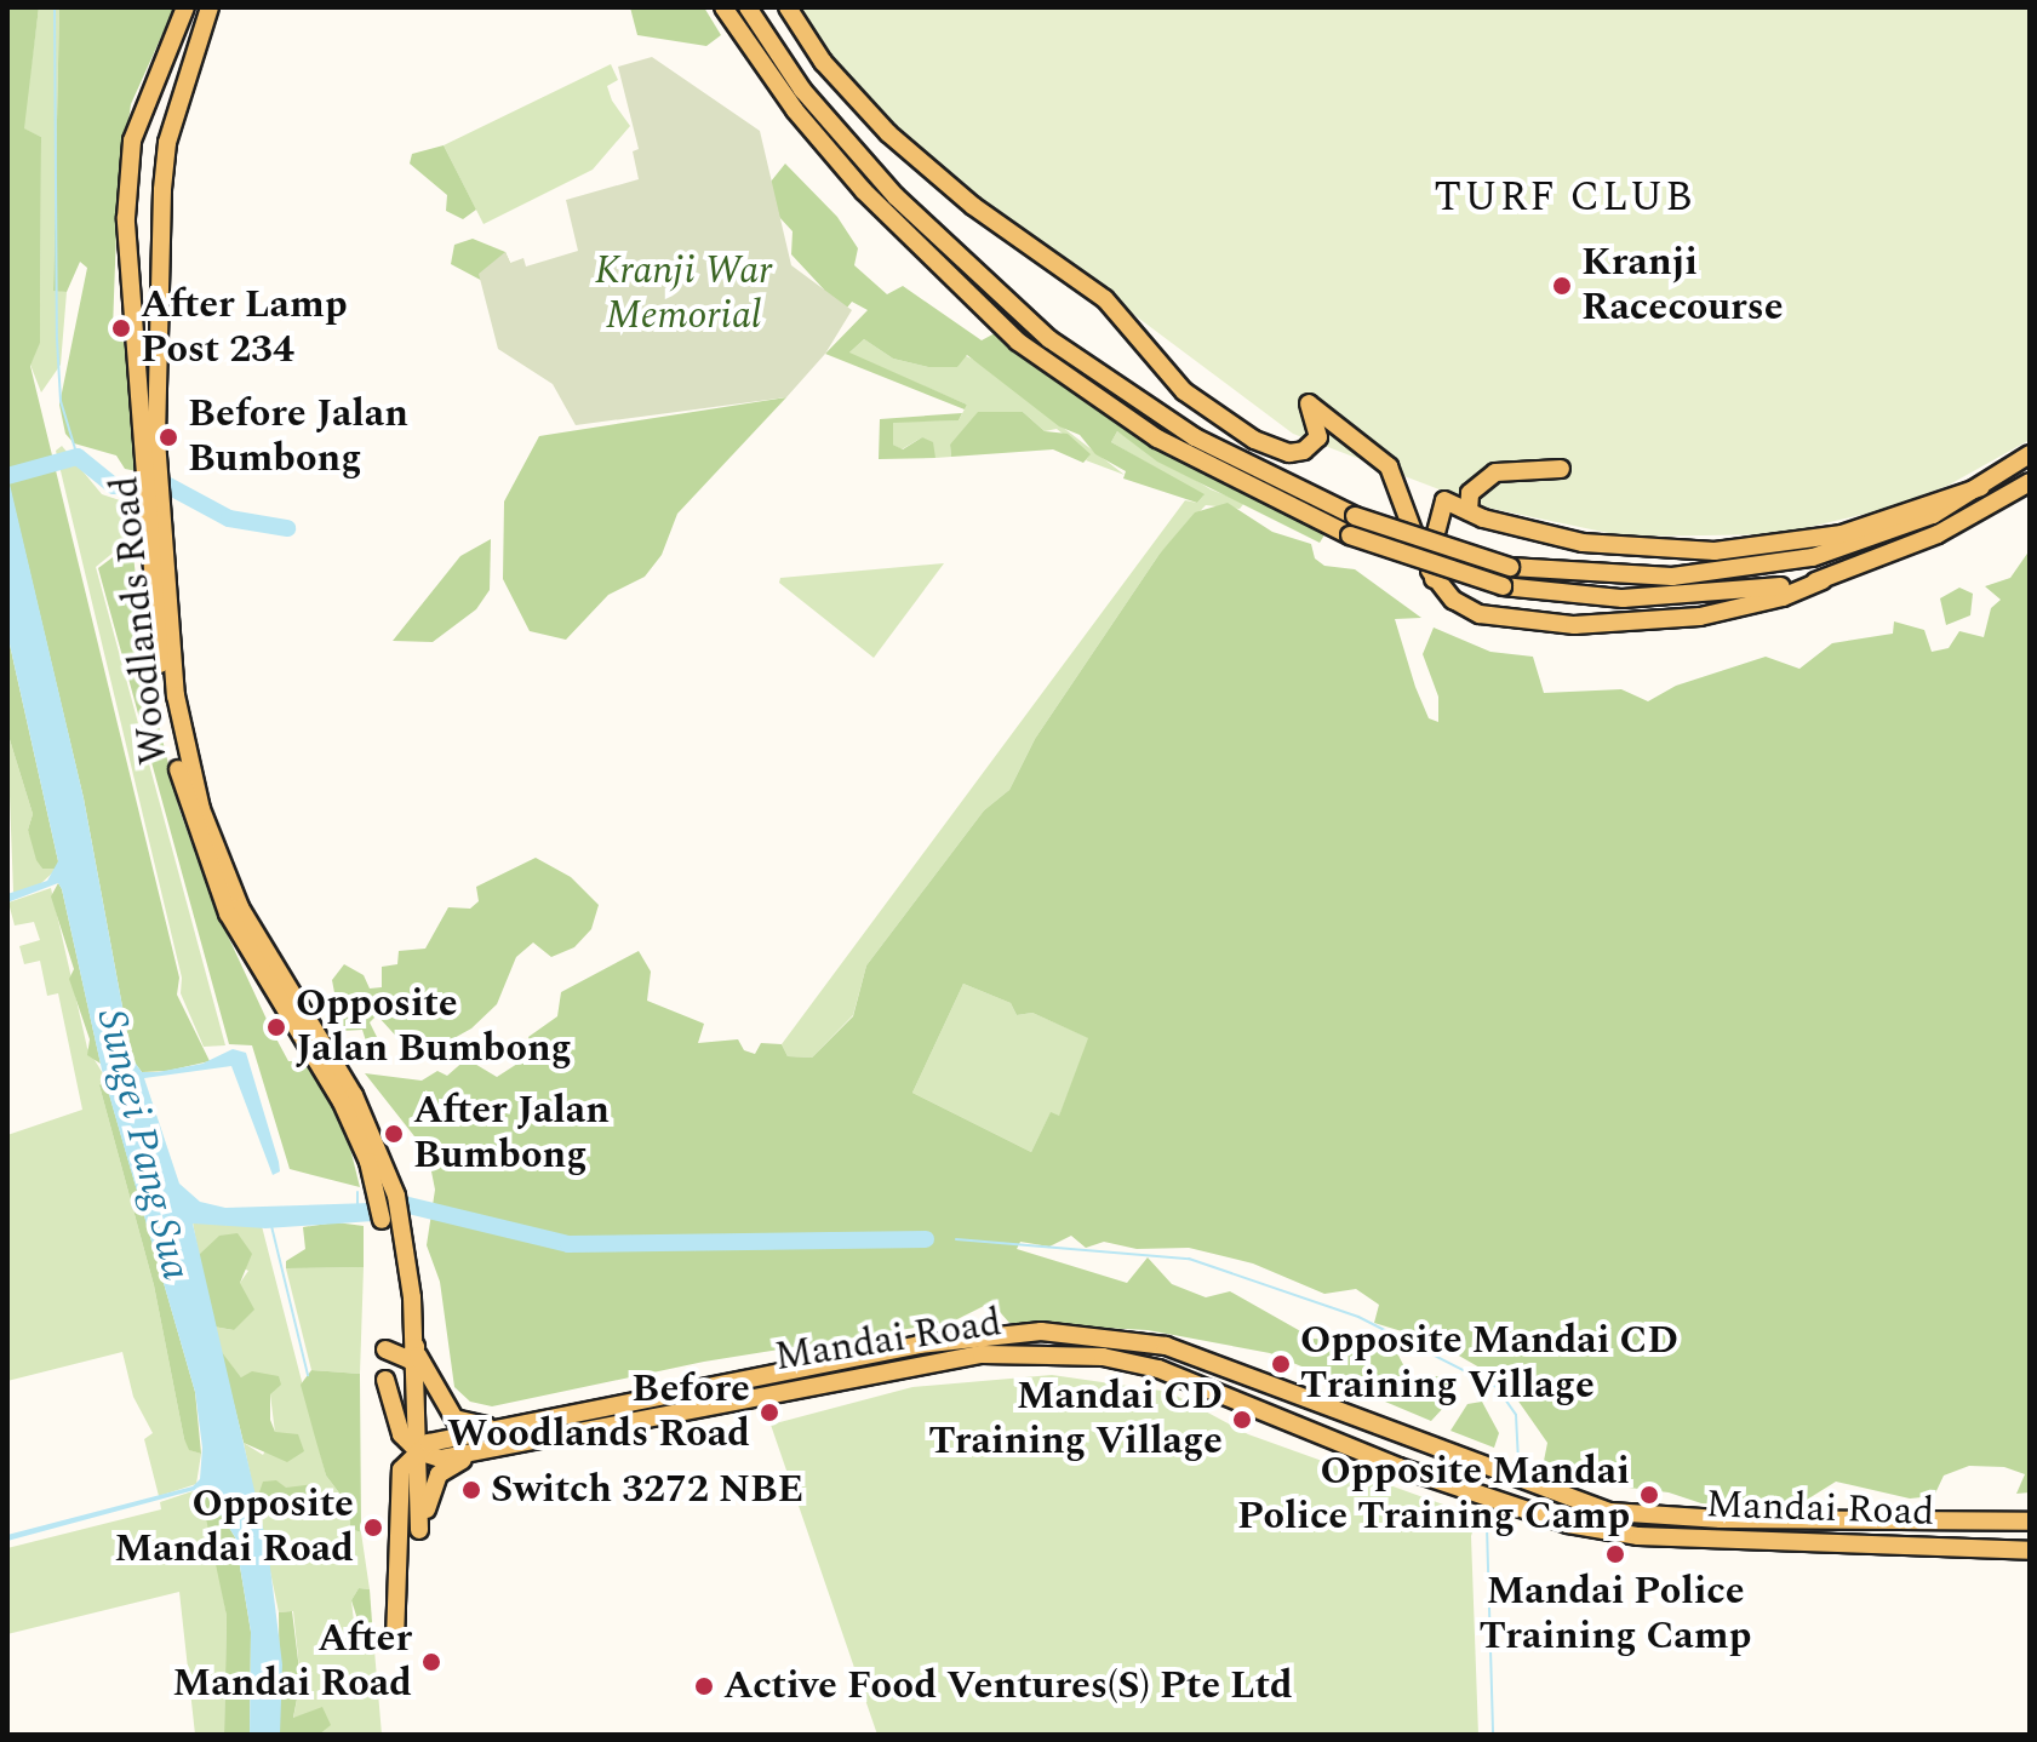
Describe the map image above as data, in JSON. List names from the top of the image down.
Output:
{
  "streets": {
    "main road": ["Woodlands Road", "Mandai Road"]
  },
  "crossings": [
    ["Woodlands Road", "Mandai Road"]
  ],
  "districts": ["TURF CLUB"],
  "water": ["Sungei Pang Sua"],
  "parks": ["Kranji War Memorial"],
  "places": [
    "Kranji Racecourse",
    "After Lamp Post 234",
    "Before Jalan Bumbong",
    "Opposite Jalan Bumbong",
    "After Jalan Bumbong",
    "Opposite Mandai CD Training Village",
    "Before Woodlands Road",
    "Mandai CD Training Village",
    "Switch 3272 NBE",
    "Opposite Mandai Police Training Camp",
    "Opposite Mandai Road",
    "Mandai Police Training Camp",
    "After Mandai Road",
    "Active Food Ventures(S) Pte Ltd"
  ]
}
